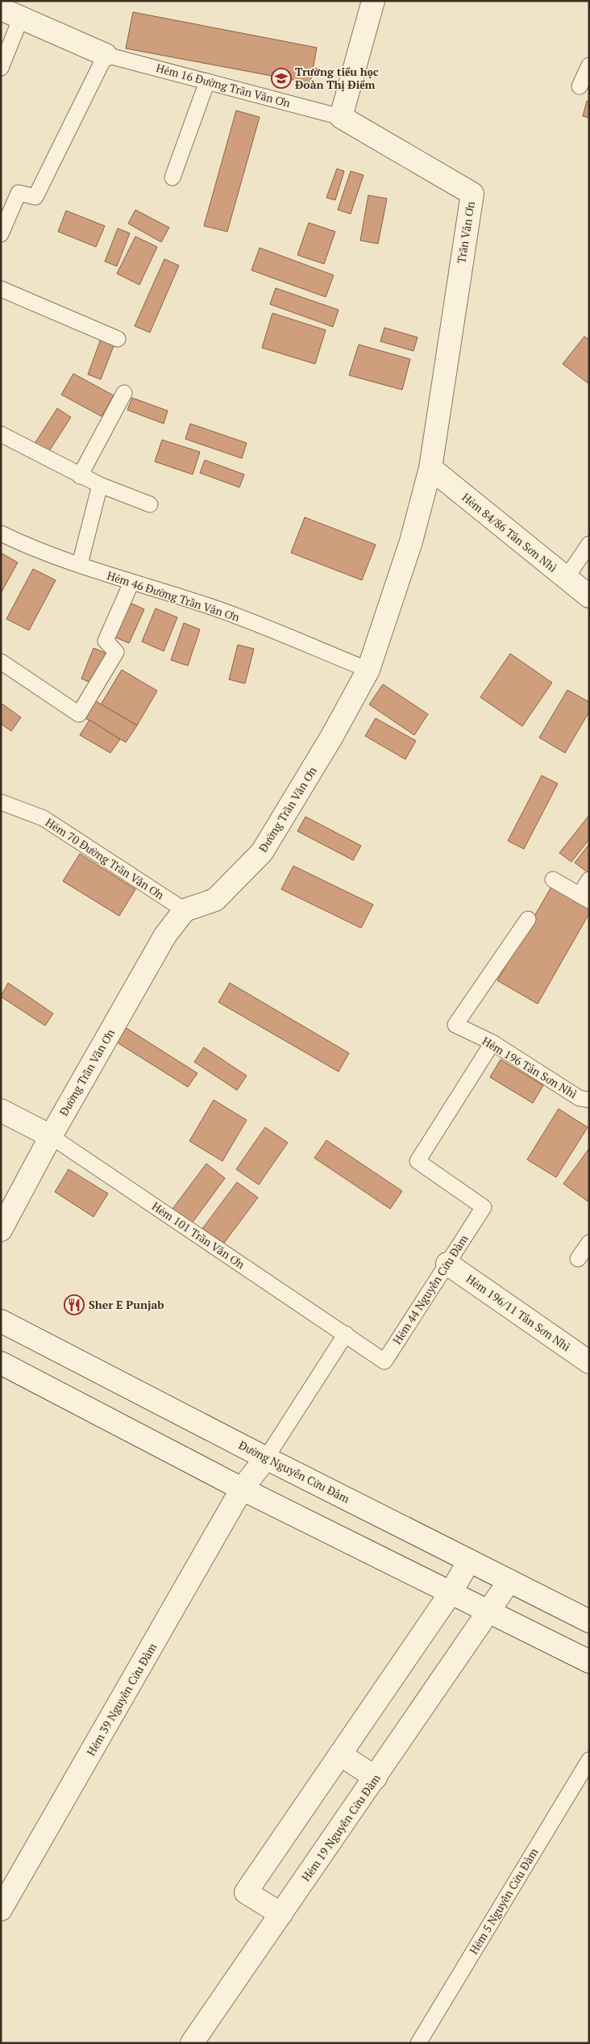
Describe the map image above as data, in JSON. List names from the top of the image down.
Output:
{
  "streets": {
    "street": [
      "Trần Văn Ơn",
      "Hẻm 84/86 Tân Sơn Nhì",
      "Đường Trần Văn Ơn",
      "Hẻm 196/11 Tân Sơn Nhì",
      "Đường Nguyễn Cửu Đàm",
      "Hẻm 39 Nguyễn Cửu Đàm",
      "Hẻm 19 Nguyễn Cửu Đàm"
    ],
    "lane": [
      "Hẻm 16 Đường Trần Văn Ơn",
      "Hẻm 46 Đường Trần Văn Ơn",
      "Hẻm 70 Đường Trần Văn Ơn",
      "Hẻm 196 Tân Sơn Nhì",
      "Hẻm 101 Trần Văn Ơn",
      "Hẻm 44 Nguyễn Cửu Đàm",
      "Hẻm 5 Nguyễn Cửu Đàm"
    ]
  },
  "crossings": [
    ["Hẻm 16 Đường Trần Văn Ơn", "Trần Văn Ơn"],
    ["Trần Văn Ơn", "Hẻm 84/86 Tân Sơn Nhì"],
    ["Trần Văn Ơn", "Đường Trần Văn Ơn"],
    ["Hẻm 84/86 Tân Sơn Nhì", "Đường Trần Văn Ơn"],
    ["Hẻm 46 Đường Trần Văn Ơn", "Đường Trần Văn Ơn"],
    ["Đường Trần Văn Ơn", "Hẻm 70 Đường Trần Văn Ơn"],
    ["Đường Trần Văn Ơn", "Hẻm 101 Trần Văn Ơn"],
    ["Hẻm 196 Tân Sơn Nhì", "Hẻm 44 Nguyễn Cửu Đàm"],
    ["Hẻm 101 Trần Văn Ơn", "Hẻm 44 Nguyễn Cửu Đàm"],
    ["Hẻm 44 Nguyễn Cửu Đàm", "Hẻm 196/11 Tân Sơn Nhì"],
    ["Đường Nguyễn Cửu Đàm", "Hẻm 19 Nguyễn Cửu Đàm"]
  ],
  "places": {
    "school or university": ["Trường tiểu học Đoàn Thị Điểm"],
    "restaurant": ["Sher E Punjab"]
  }
}
